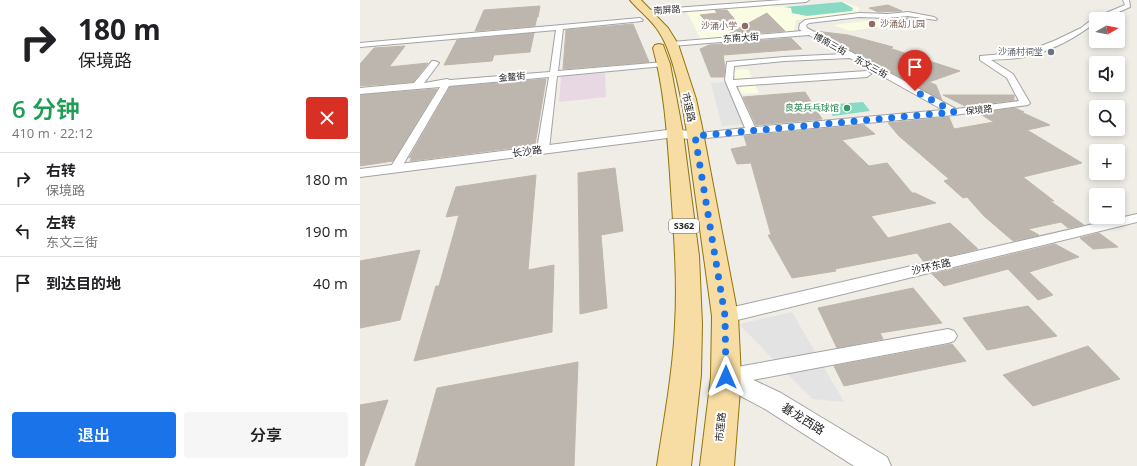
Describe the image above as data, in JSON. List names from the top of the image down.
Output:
{
  "streets": {
    "main road": ["市莲路", "S362"],
    "street": [
      "南屏路",
      "东南大街",
      "博南三街",
      "东文三街",
      "金鳌街",
      "保境路",
      "长沙路",
      "沙环东路",
      "碁龙西路"
    ]
  },
  "crossings": [
    ["南屏路", "市莲路"],
    ["东南大街", "博南三街"],
    ["东南大街", "市莲路"],
    ["博南三街", "东文三街"],
    ["东文三街", "保境路"],
    ["金鳌街", "市莲路"],
    ["市莲路", "保境路"],
    ["市莲路", "长沙路"],
    ["市莲路", "沙环东路"],
    ["市莲路", "碁龙西路"],
    ["保境路", "长沙路"]
  ],
  "places": [
    "沙涌幼儿园",
    "沙涌小学",
    "沙涌村祠堂",
    "良英兵乓球馆"
  ],
  "north": "right",
  "page": {
    "turn": ["180 m", "保境路"],
    "map_buttons": ["+", "−"],
    "heading": ["6 分钟", "410 m · 22:12"],
    "list": [
      {
        "name": "右转",
        "note": "保境路",
        "value": "180 m"
      },
      {
        "name": "左转",
        "note": "东文三街",
        "value": "190 m"
      },
      {
        "name": "到达目的地",
        "value": "40 m"
      }
    ],
    "buttons": ["退出", "分享"]
  }
}
